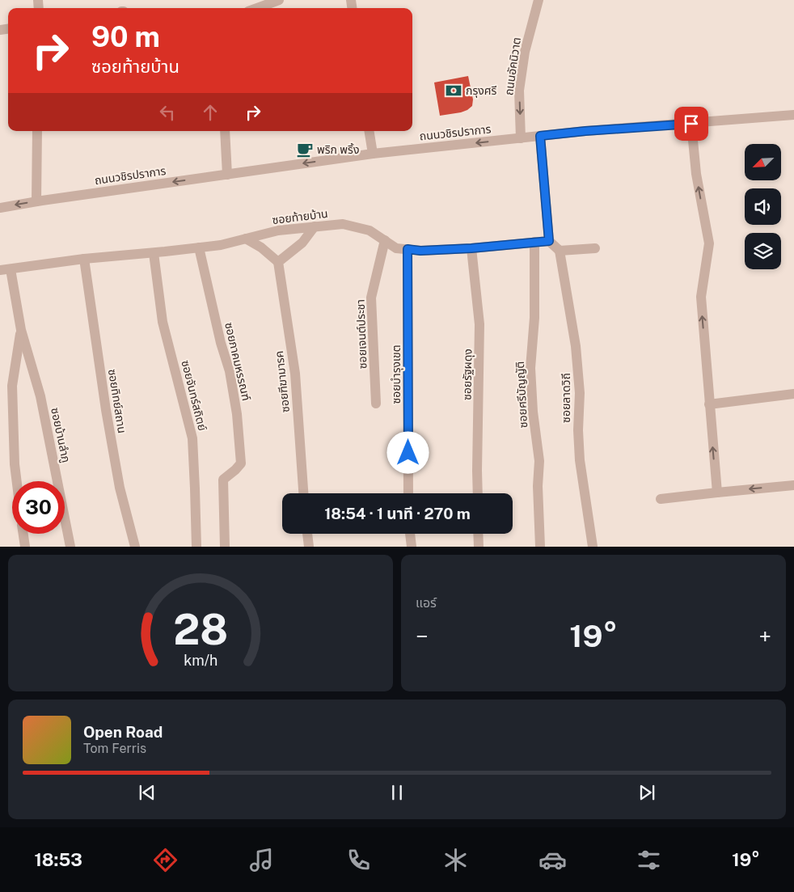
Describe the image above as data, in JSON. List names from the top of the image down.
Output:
{
  "streets": {
    "street": [
      "ถนนอัคนิวาต",
      "ถนนวชิรปราการ",
      "ซอยท้ายบ้าน",
      "ซอยเจนต์ประชา",
      "ซอยภาคมหรรณฑ์",
      "ซอยบำรุงเขต",
      "ซอยรัฐผดุง",
      "ซอยฑีฆามารค",
      "ซอยศรีบัญญัติ",
      "ซอยจันทร์สถิตย์",
      "ซอยลาดวิถี",
      "ซอยทิทย์สถาน",
      "ซอยบ้านลำภู"
    ]
  },
  "crossings": [
    ["ถนนอัคนิวาต", "ถนนวชิรปราการ"],
    ["ซอยท้ายบ้าน", "ซอยเจนต์ประชา"],
    ["ซอยท้ายบ้าน", "ซอยภาคมหรรณฑ์"],
    ["ซอยท้ายบ้าน", "ซอยบำรุงเขต"],
    ["ซอยท้ายบ้าน", "ซอยรัฐผดุง"],
    ["ซอยท้ายบ้าน", "ซอยศรีบัญญัติ"],
    ["ซอยท้ายบ้าน", "ซอยจันทร์สถิตย์"],
    ["ซอยท้ายบ้าน", "ซอยทิทย์สถาน"],
    ["ซอยท้ายบ้าน", "ซอยบ้านลำภู"]
  ],
  "one_way": ["ถนนอัคนิวาต", "ถนนวชิรปราการ"],
  "places": {
    "bank": ["กรุงศรี"],
    "cafe": ["พริก พริ้ง"]
  },
  "north": "bottom left",
  "page": {
    "turn": ["90 m", "ซอยท้ายบ้าน"],
    "limit": "30",
    "trip": "18:54 · 1 นาที · 270 m",
    "tile": "แอร์",
    "heat": ["−", "19°", "+"],
    "song": ["Open Road", "Tom Ferris"],
    "tabs": ["18:53", "19°"],
    "gauge": ["28", "km/h"]
  }
}
